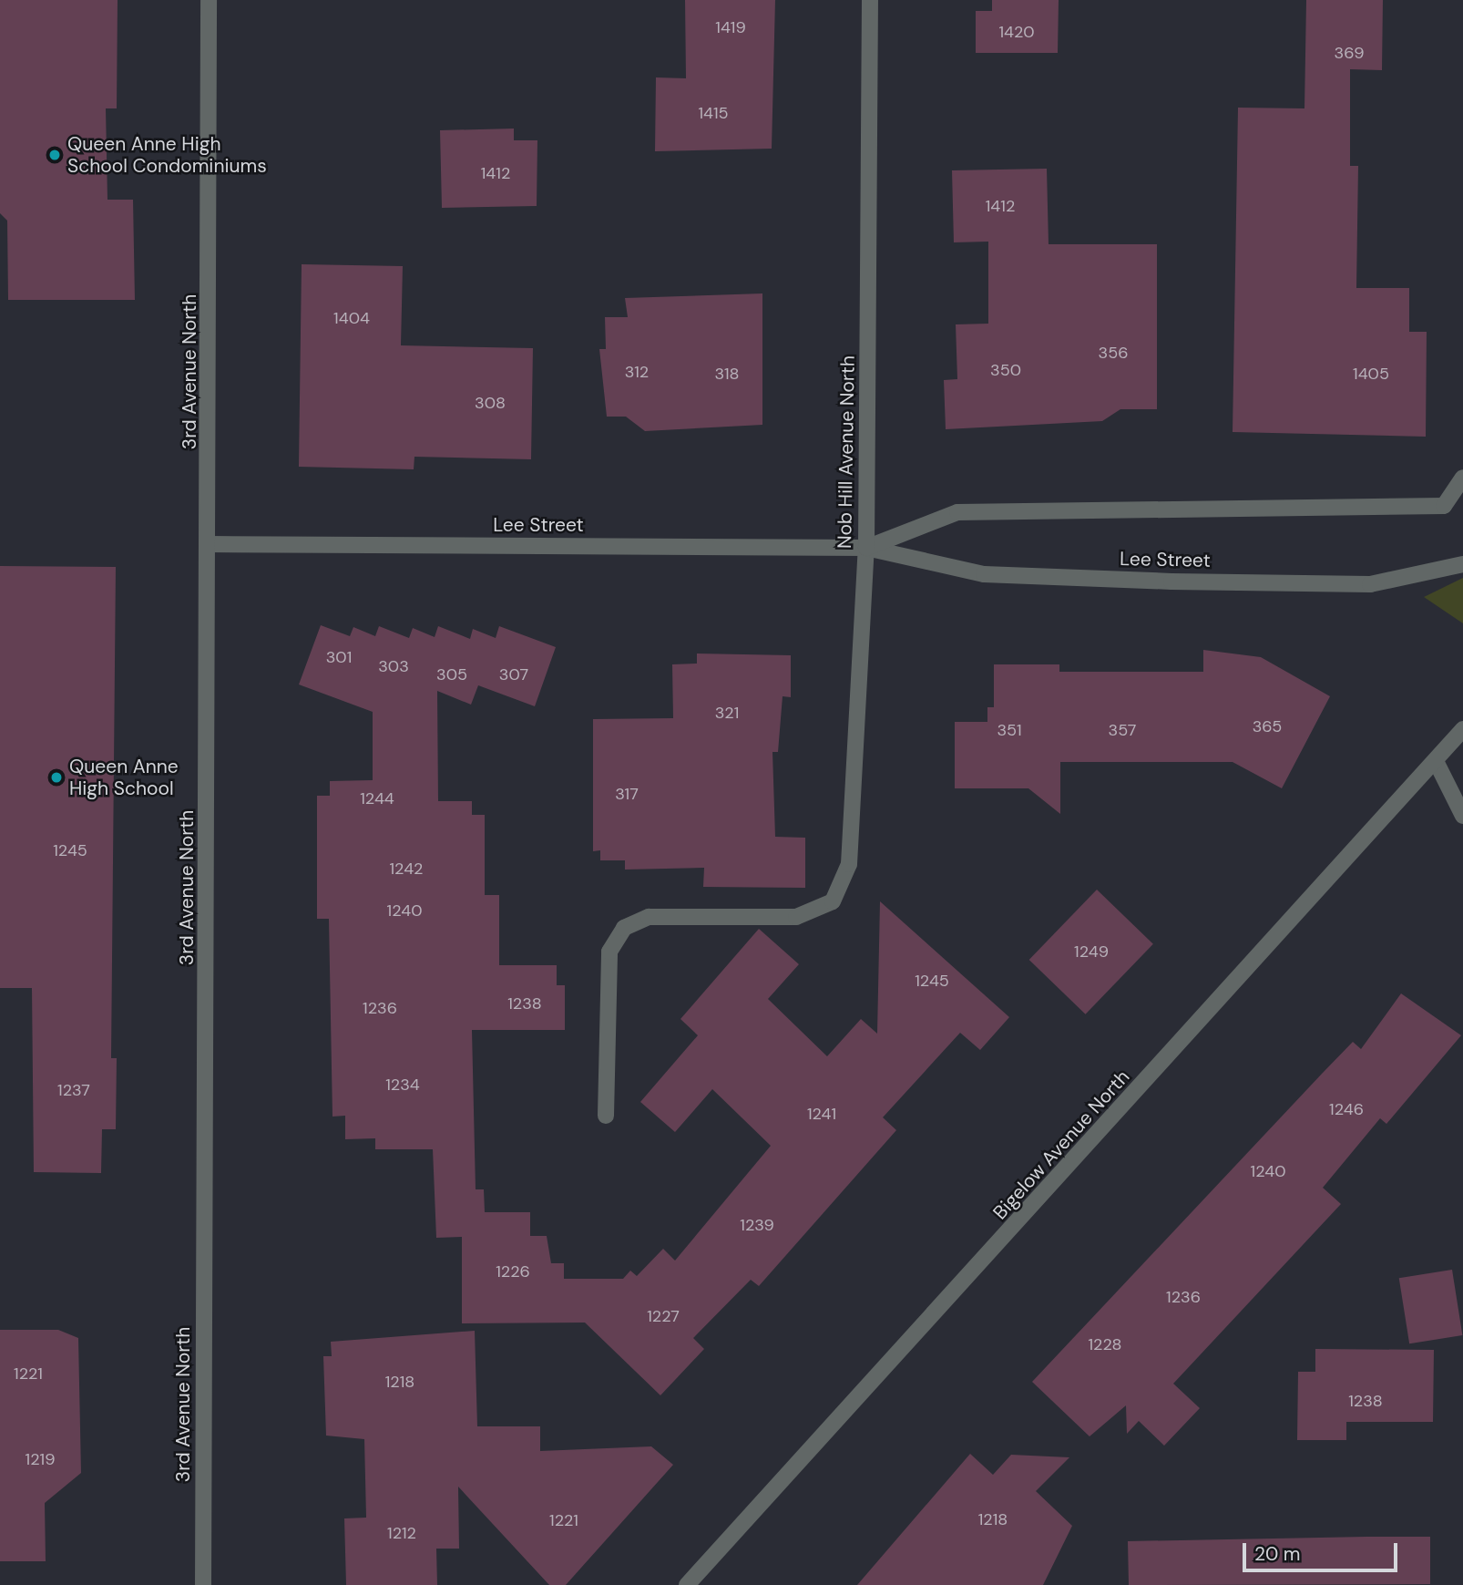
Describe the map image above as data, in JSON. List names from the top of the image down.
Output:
{
  "streets": {
    "street": [
      "3rd Avenue North",
      "Nob Hill Avenue North",
      "Lee Street",
      "Bigelow Avenue North"
    ]
  },
  "crossings": [
    ["3rd Avenue North", "Lee Street"],
    ["Nob Hill Avenue North", "Lee Street"]
  ],
  "places": ["Queen Anne High School Condominiums", "Queen Anne High School"],
  "house_numbers": [
    "1419",
    "1420",
    "369",
    "1415",
    "1412",
    "1412",
    "1404",
    "356",
    "350",
    "312",
    "318",
    "1405",
    "308",
    "301",
    "303",
    "305",
    "307",
    "321",
    "365",
    "351",
    "357",
    "317",
    "1244",
    "1245",
    "1242",
    "1240",
    "1249",
    "1245",
    "1238",
    "1236",
    "1234",
    "1237",
    "1246",
    "1241",
    "1240",
    "1239",
    "1226",
    "1236",
    "1227",
    "1228",
    "1221",
    "1218",
    "1238",
    "1219",
    "1218",
    "1221",
    "1212"
  ],
  "scale_bar": "20 m"
}
